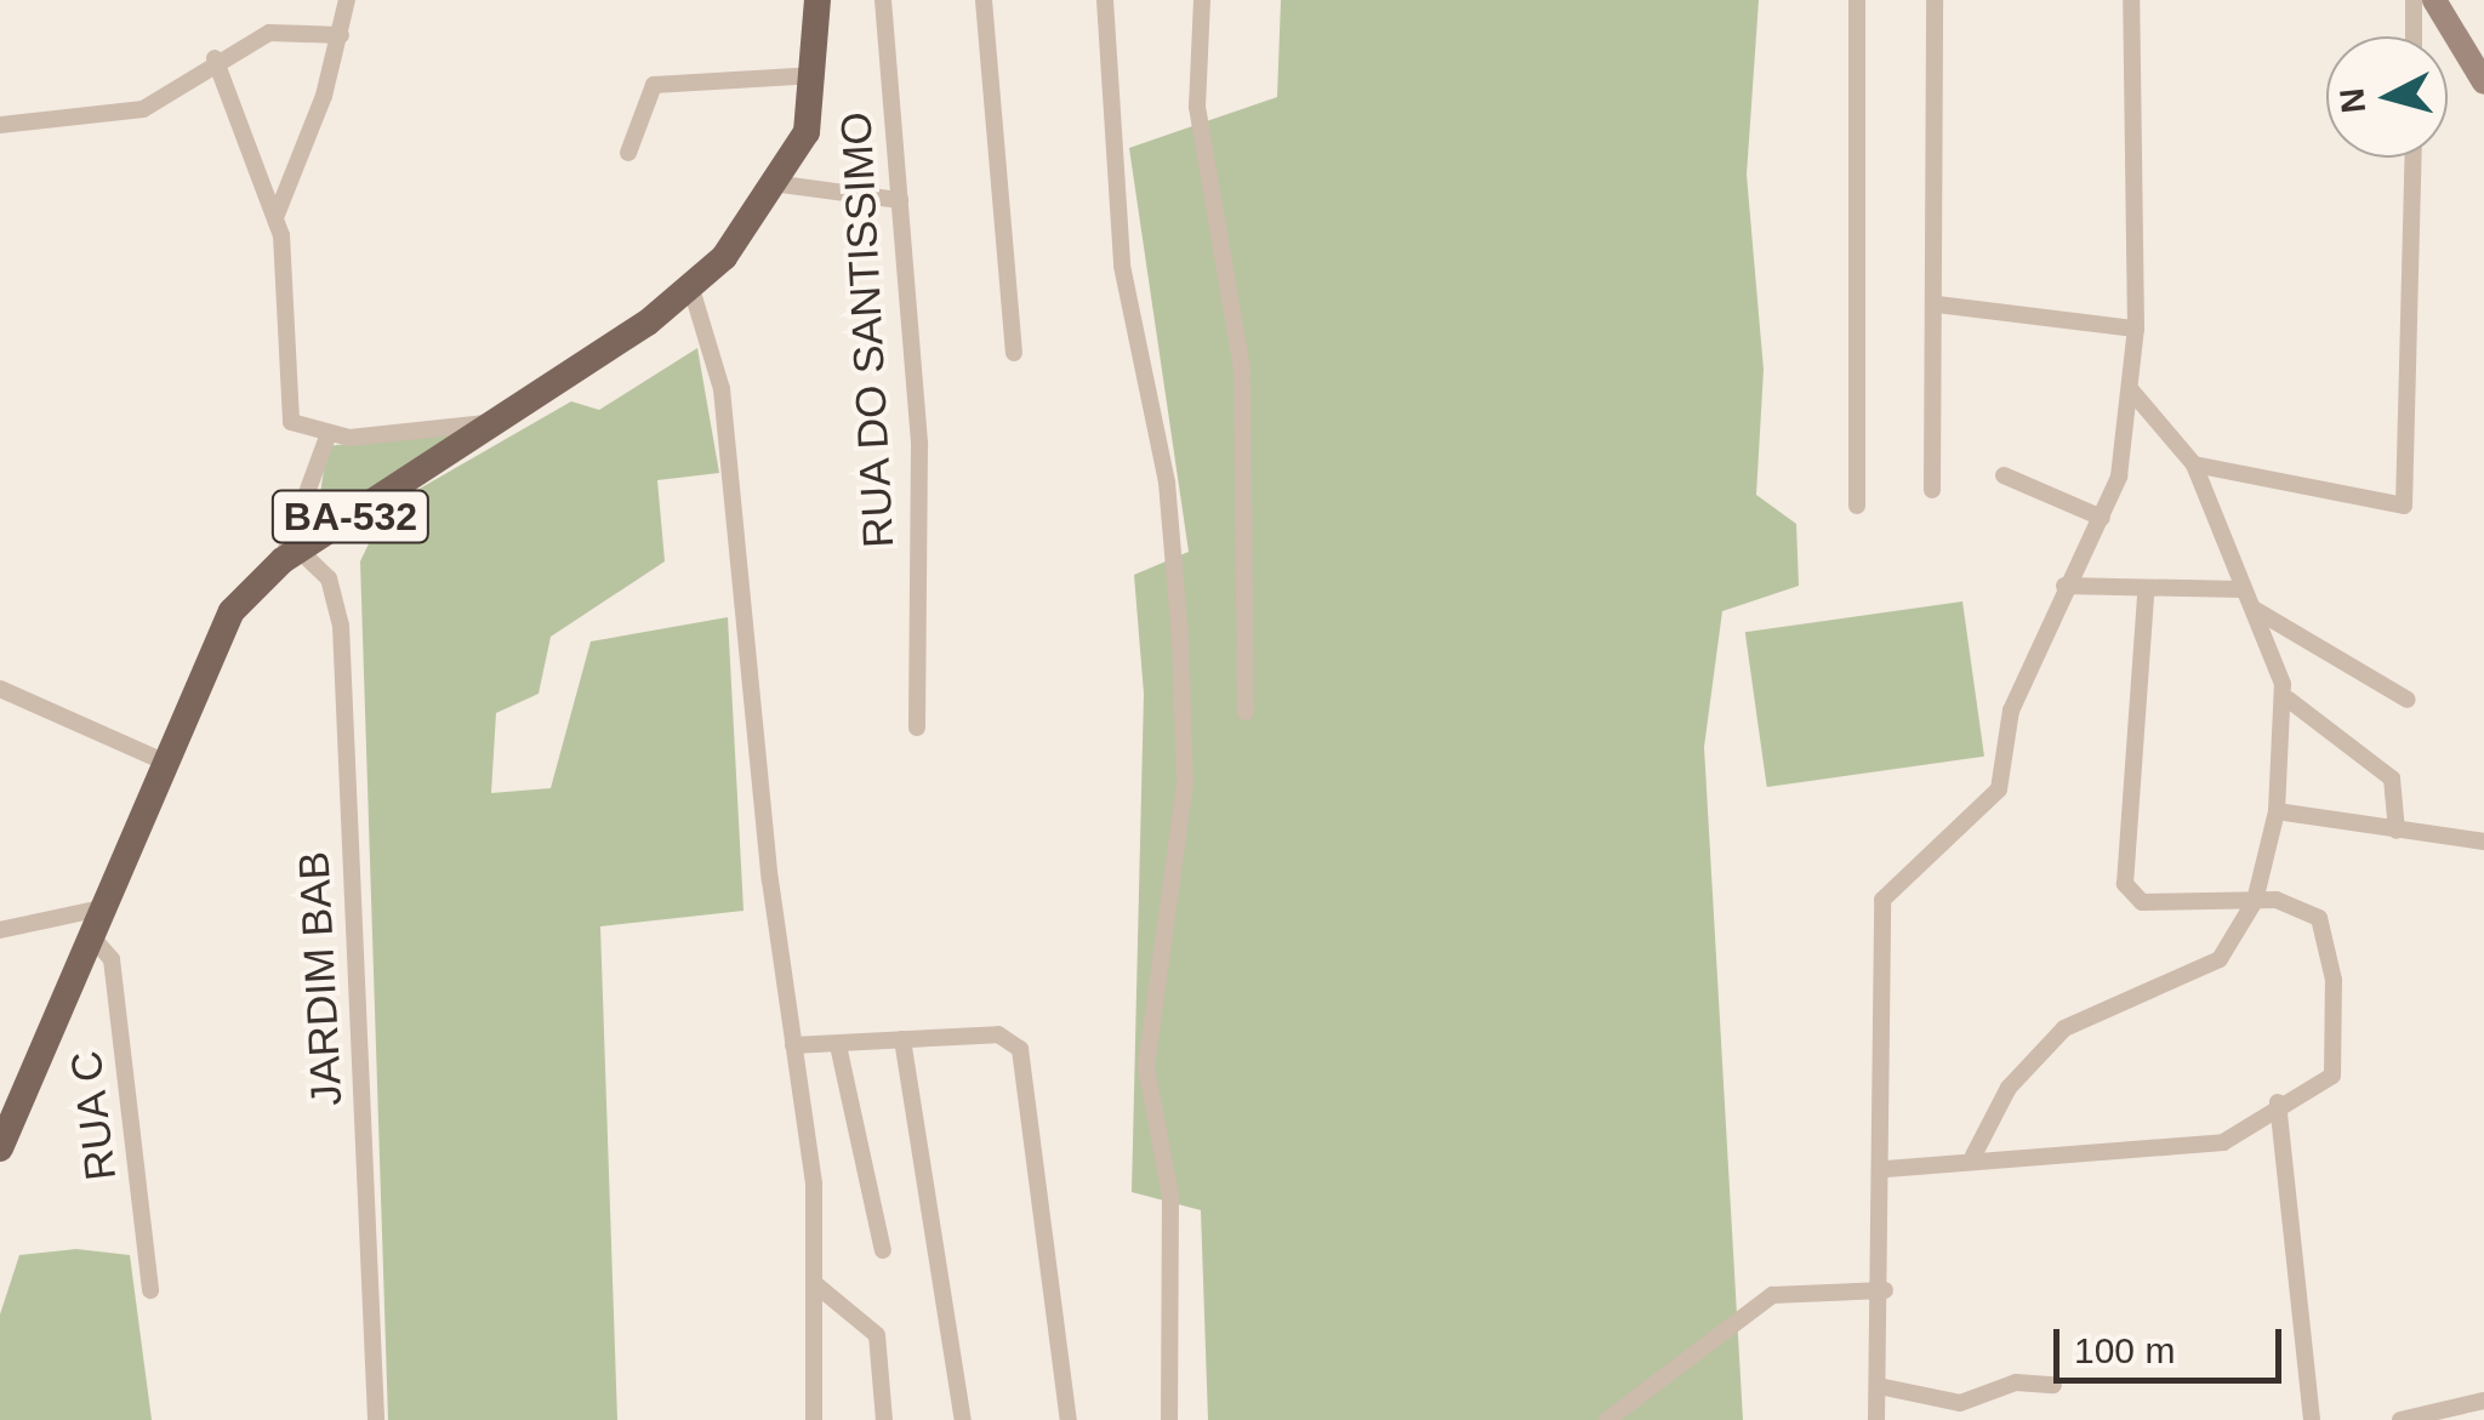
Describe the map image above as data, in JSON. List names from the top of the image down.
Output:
{
  "streets": {
    "main road": ["BA-532"],
    "street": ["RUA DO SANTISSIMO", "JARDIM BAB", "RUA C"]
  },
  "crossings": [
    ["BA-532", "JARDIM BAB"],
    ["BA-532", "RUA C"]
  ],
  "scale_bar": "100 m",
  "north": "left"
}
